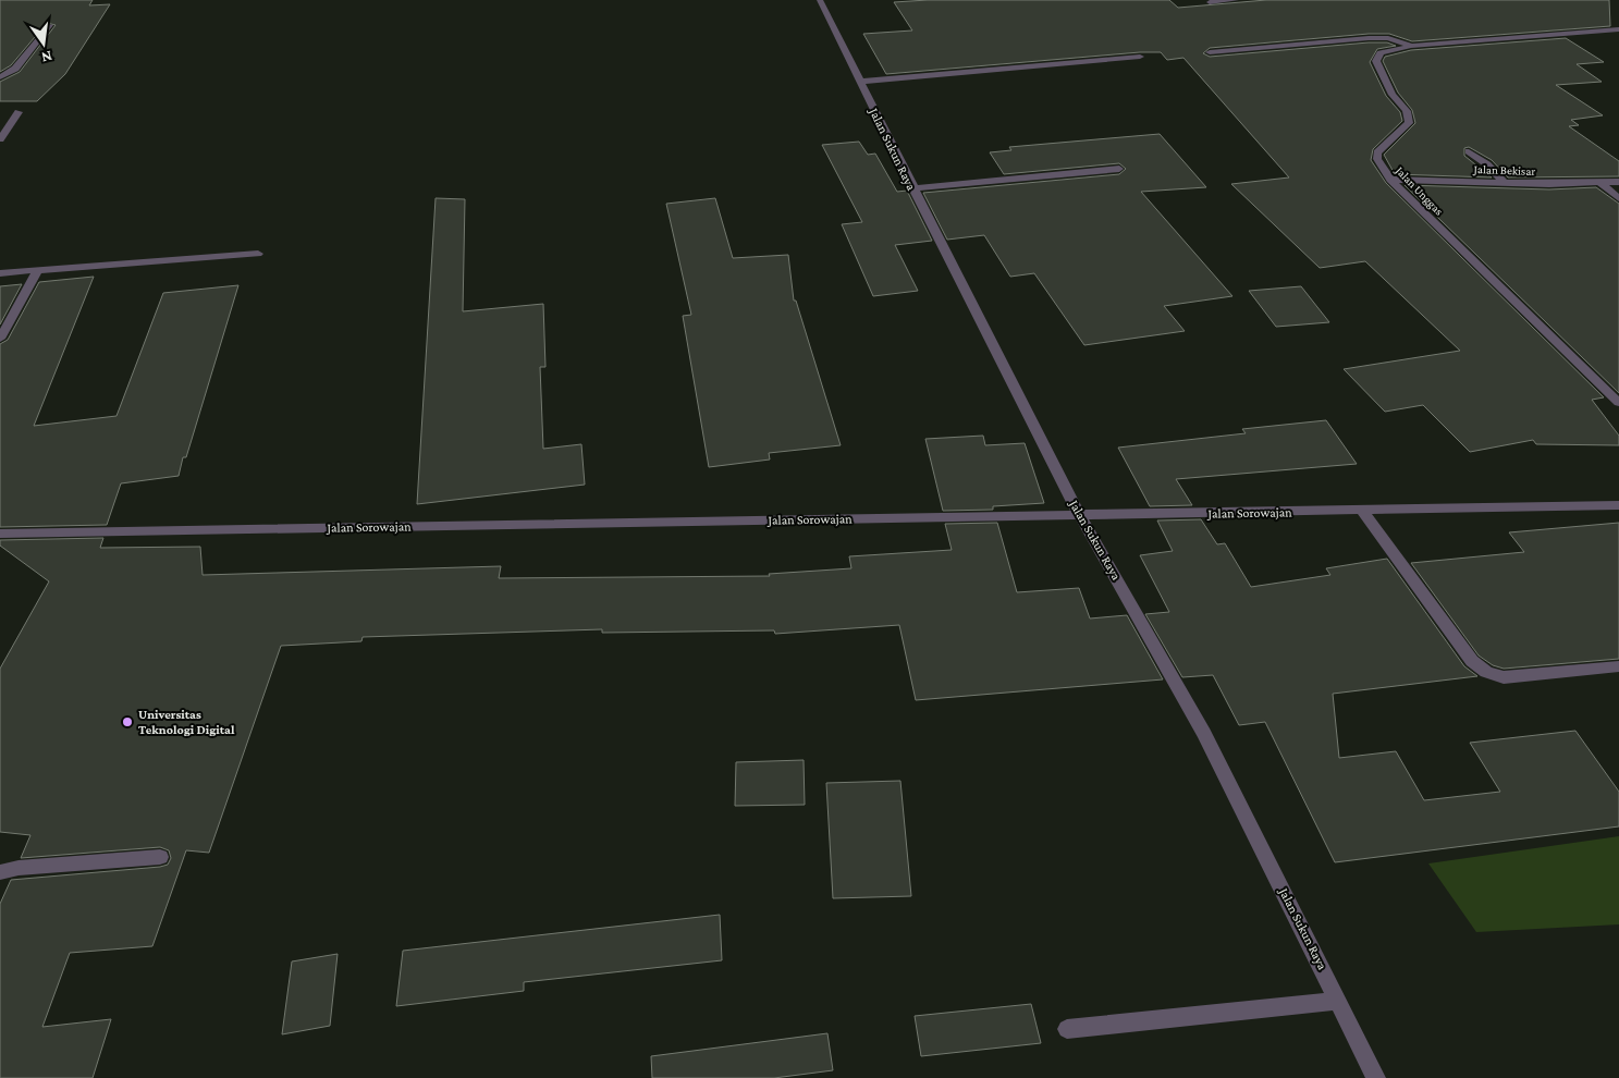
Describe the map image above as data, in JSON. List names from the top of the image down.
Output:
{
  "streets": {
    "street": [
      "Jalan Sukun Raya",
      "Jalan Bekisar",
      "Jalan Unggas",
      "Jalan Sorowajan"
    ]
  },
  "crossings": [
    ["Jalan Sukun Raya", "Jalan Sorowajan"],
    ["Jalan Bekisar", "Jalan Unggas"]
  ],
  "places": ["Universitas Teknologi Digital"],
  "north": "bottom"
}
